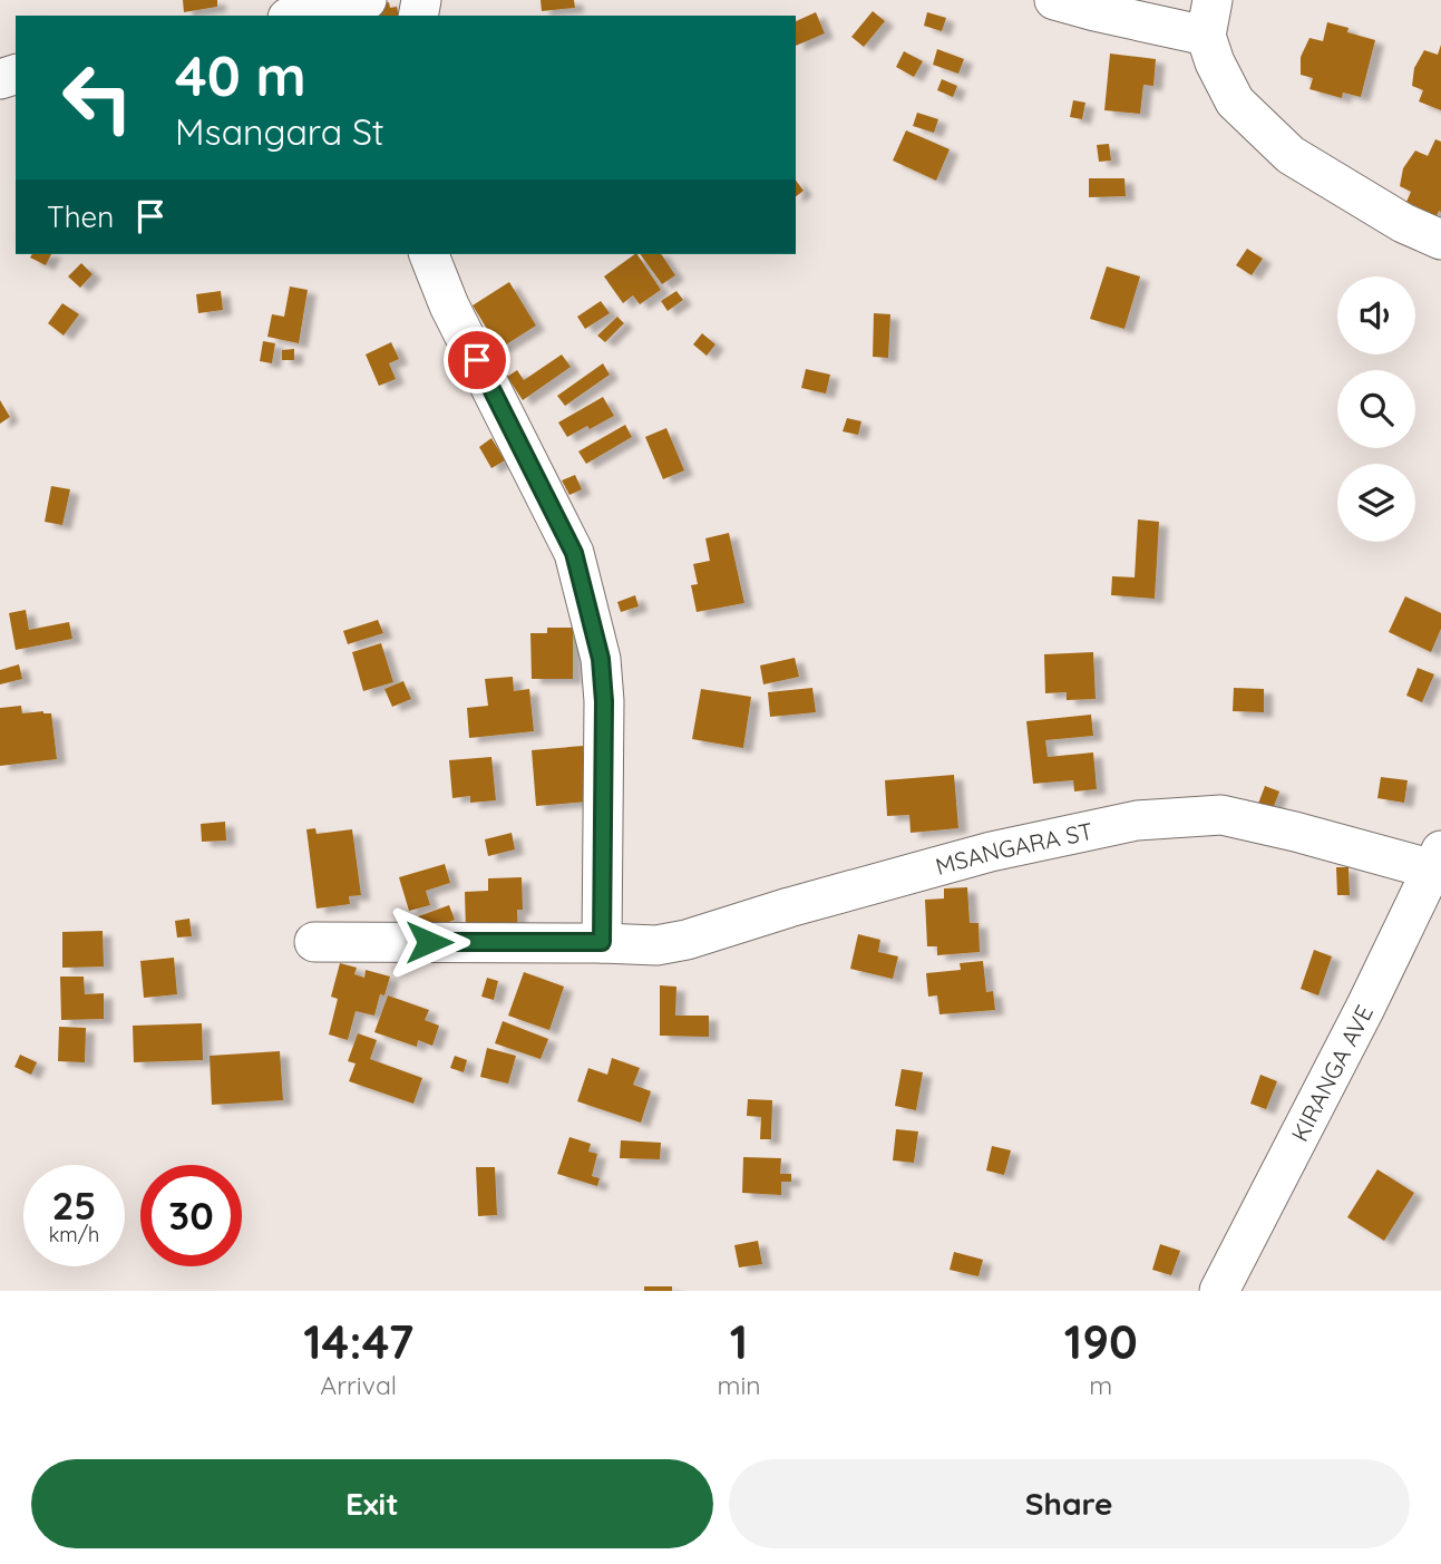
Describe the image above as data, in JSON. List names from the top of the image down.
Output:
{
  "streets": {
    "street": ["MSANGARA ST", "KIRANGA AVE"]
  },
  "crossings": [
    ["MSANGARA ST", "KIRANGA AVE"]
  ],
  "page": {
    "turn": ["40 m", "Msangara St"],
    "then": "Then",
    "speed": "25 km/h",
    "limit": "30",
    "eta": [
      "14:47",
      "Arrival",
      "1",
      "min",
      "190",
      "m"
    ],
    "buttons": ["Exit", "Share"]
  }
}
